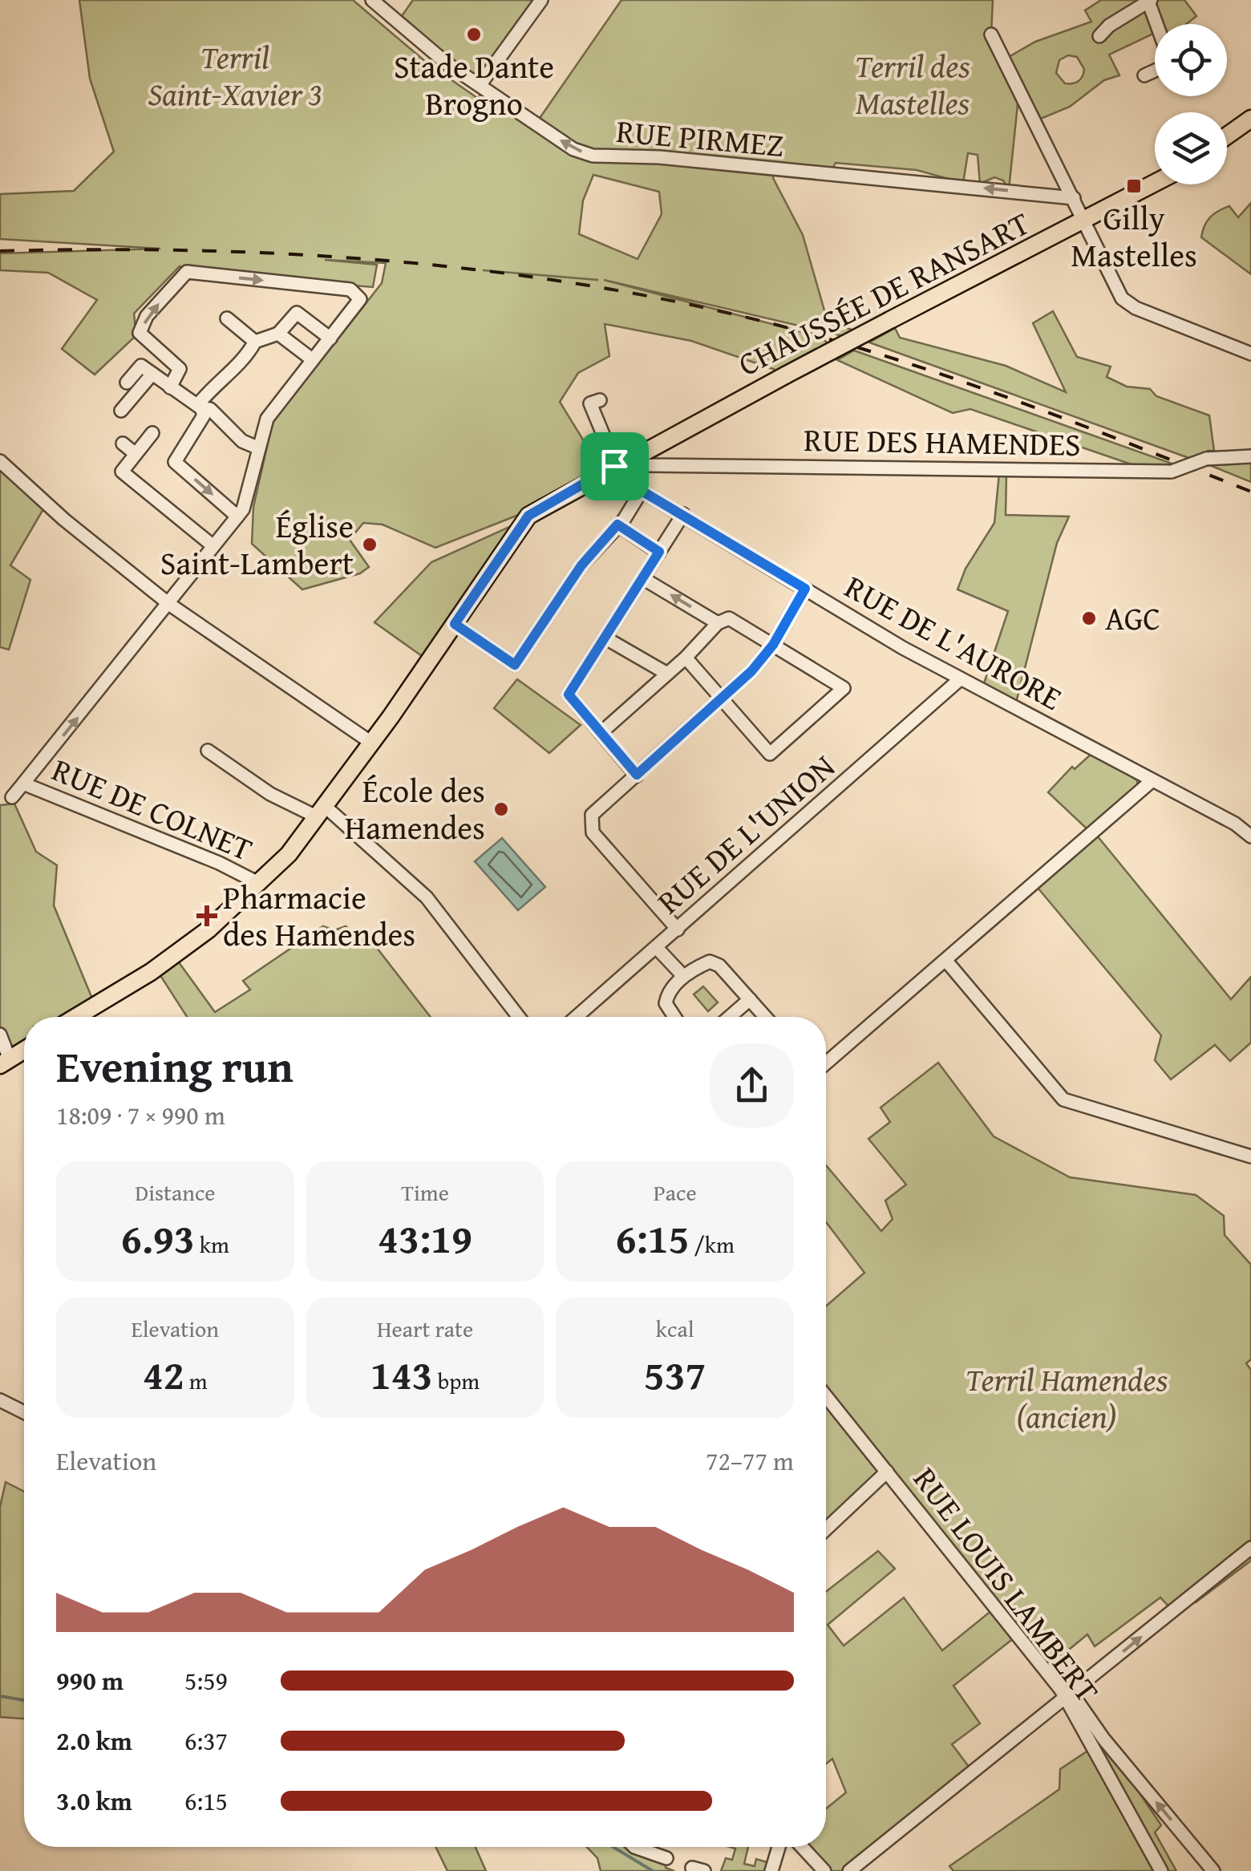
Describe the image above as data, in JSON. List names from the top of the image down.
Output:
{
  "streets": {
    "main road": ["CHAUSSÉE DE RANSART"],
    "street": [
      "RUE PIRMEZ",
      "RUE DES HAMENDES",
      "RUE DE L'AURORE",
      "RUE DE COLNET",
      "RUE DE L'UNION",
      "RUE LOUIS LAMBERT"
    ]
  },
  "crossings": [
    ["CHAUSSÉE DE RANSART", "RUE DES HAMENDES"],
    ["CHAUSSÉE DE RANSART", "RUE DE L'AURORE"],
    ["CHAUSSÉE DE RANSART", "RUE DE COLNET"],
    ["RUE DE L'AURORE", "RUE DE L'UNION"]
  ],
  "one_way": ["RUE PIRMEZ"],
  "parks": ["Terril Saint-Xavier 3", "Terril des Mastelles", "Terril Hamendes (ancien)"],
  "places": {
    "other": [
      "Stade Dante Brogno",
      "Église Saint-Lambert",
      "AGC",
      "École des Hamendes"
    ],
    "transit": ["Gilly Mastelles"],
    "health": ["Pharmacie des Hamendes"]
  },
  "page": {
    "heading": ["Evening run", "18:09 · 7 × 990 m"],
    "stats": [
      ["Distance", "6.93 km"],
      ["Time", "43:19"],
      ["Pace", "6:15 /km"],
      ["Elevation", "42 m"],
      ["Heart rate", "143 bpm"],
      ["kcal", "537"]
    ],
    "chart": ["Elevation", "72–77 m"],
    "list": [
      {
        "name": "990 m",
        "note": "5:59"
      },
      {
        "name": "2.0 km",
        "note": "6:37"
      },
      {
        "name": "3.0 km",
        "note": "6:15"
      }
    ]
  }
}
